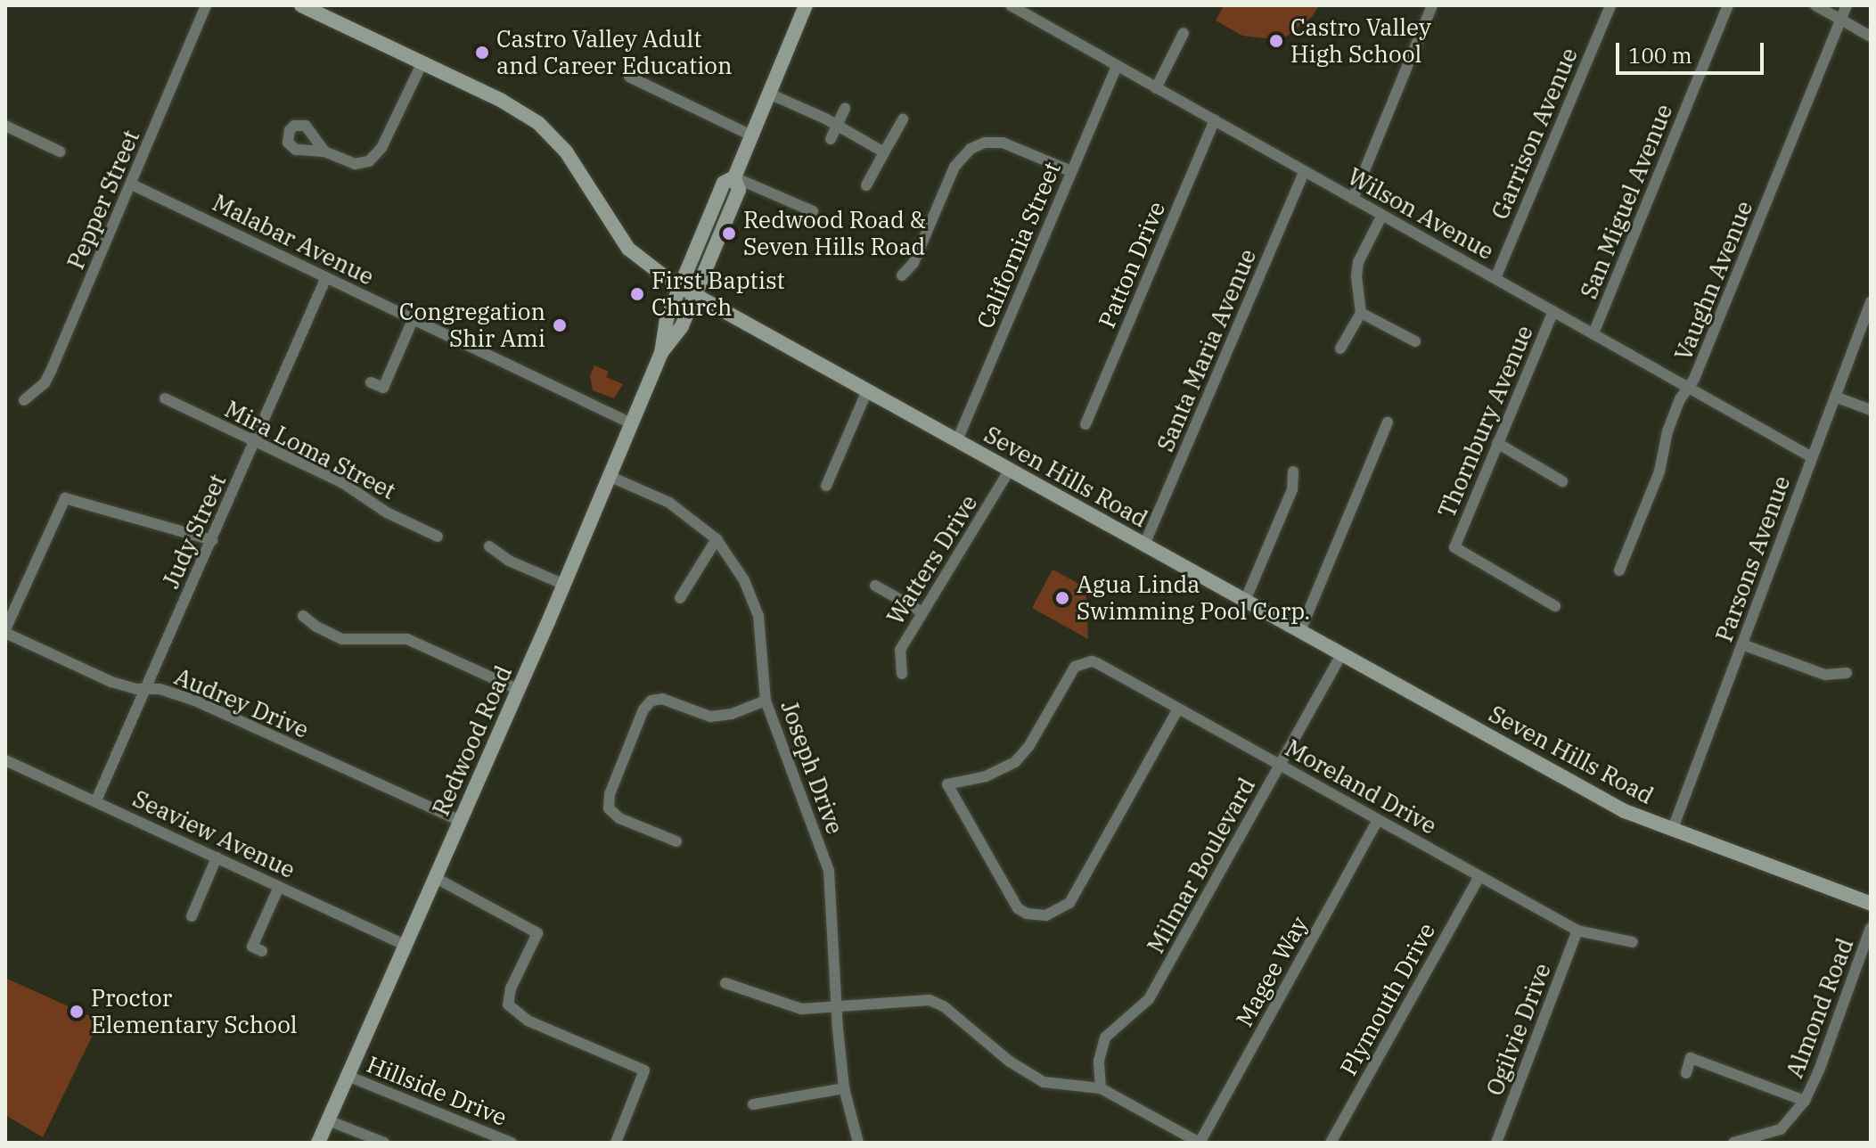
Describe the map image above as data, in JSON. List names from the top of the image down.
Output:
{
  "streets": {
    "street": [
      "Garrison Avenue",
      "Pepper Street",
      "San Miguel Avenue",
      "Wilson Avenue",
      "Malabar Avenue",
      "California Street",
      "Patton Drive",
      "Vaughn Avenue",
      "Santa Maria Avenue",
      "Thornbury Avenue",
      "Mira Loma Street",
      "Seven Hills Road",
      "Judy Street",
      "Parsons Avenue",
      "Watters Drive",
      "Audrey Drive",
      "Redwood Road",
      "Joseph Drive",
      "Moreland Drive",
      "Seaview Avenue",
      "Milmar Boulevard",
      "Magee Way",
      "Plymouth Drive",
      "Almond Road",
      "Ogilvie Drive",
      "Hillside Drive"
    ]
  },
  "crossings": [
    ["Garrison Avenue", "Wilson Avenue"],
    ["Pepper Street", "Malabar Avenue"],
    ["San Miguel Avenue", "Wilson Avenue"],
    ["Wilson Avenue", "California Street"],
    ["Wilson Avenue", "Patton Drive"],
    ["Wilson Avenue", "Vaughn Avenue"],
    ["Wilson Avenue", "Santa Maria Avenue"],
    ["Wilson Avenue", "Thornbury Avenue"],
    ["Wilson Avenue", "Parsons Avenue"],
    ["Malabar Avenue", "Judy Street"],
    ["Malabar Avenue", "Redwood Road"],
    ["California Street", "Seven Hills Road"],
    ["Santa Maria Avenue", "Seven Hills Road"],
    ["Mira Loma Street", "Judy Street"],
    ["Seven Hills Road", "Parsons Avenue"],
    ["Seven Hills Road", "Watters Drive"],
    ["Seven Hills Road", "Redwood Road"],
    ["Seven Hills Road", "Milmar Boulevard"],
    ["Judy Street", "Audrey Drive"],
    ["Judy Street", "Seaview Avenue"],
    ["Audrey Drive", "Redwood Road"],
    ["Redwood Road", "Joseph Drive"],
    ["Redwood Road", "Seaview Avenue"],
    ["Redwood Road", "Hillside Drive"],
    ["Moreland Drive", "Milmar Boulevard"],
    ["Moreland Drive", "Magee Way"],
    ["Moreland Drive", "Plymouth Drive"],
    ["Moreland Drive", "Ogilvie Drive"]
  ],
  "places": [
    "Castro Valley High School",
    "Castro Valley Adult and Career Education",
    "Redwood Road & Seven Hills Road",
    "First Baptist Church",
    "Congregation Shir Ami",
    "Agua Linda Swimming Pool Corp.",
    "Proctor Elementary School"
  ],
  "scale_bar": "100 m"
}
